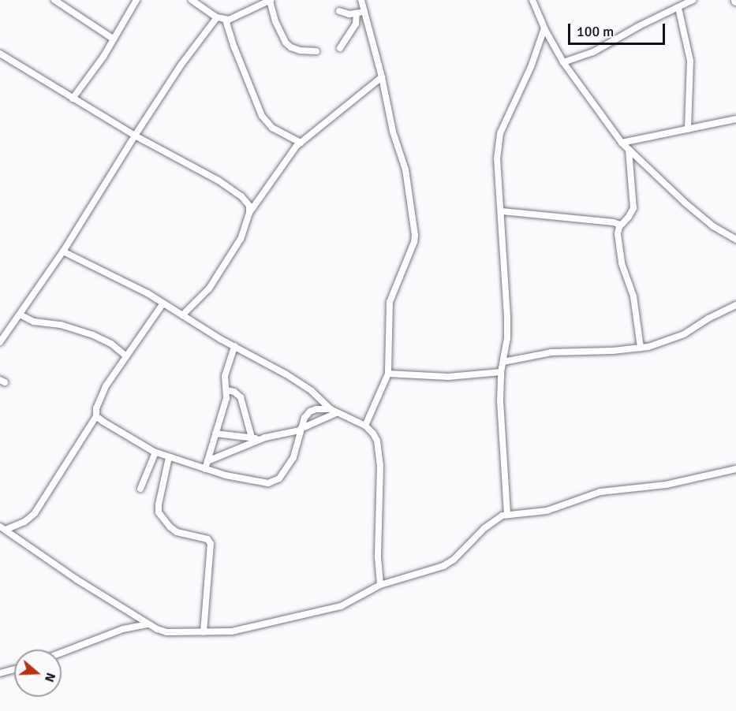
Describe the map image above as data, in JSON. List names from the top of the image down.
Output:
{
  "scale_bar": "100 m",
  "north": "right"
}
